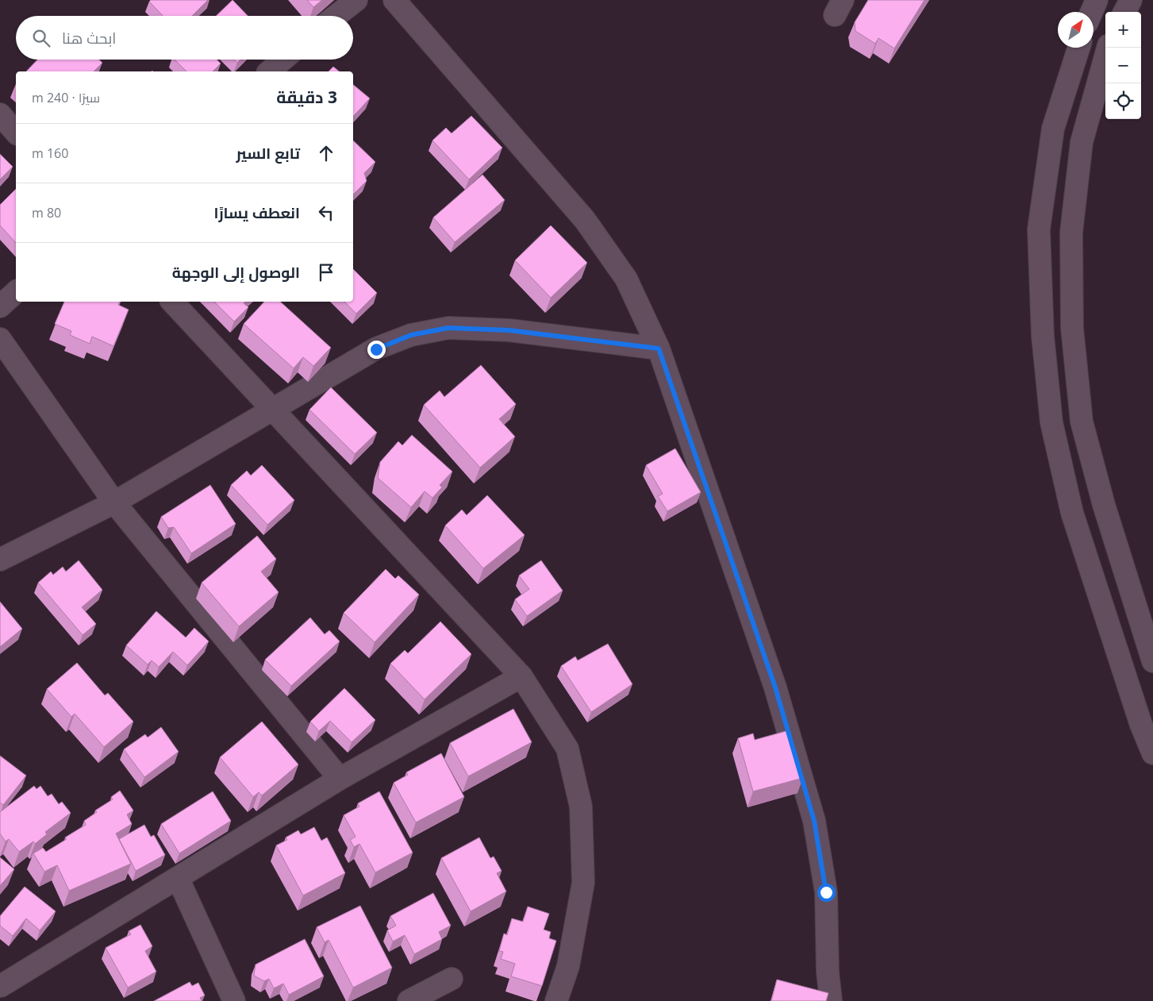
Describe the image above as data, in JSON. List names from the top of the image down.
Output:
{
  "north": "top right",
  "page": {
    "map_buttons": ["+", "−"],
    "search": "ابحث هنا",
    "heading": ["3 دقيقة", "سيرًا · 240 m"],
    "list": [
      ["تابع السير", "160 m"],
      ["انعطف يسارًا", "80 m"],
      "الوصول إلى الوجهة"
    ]
  }
}
